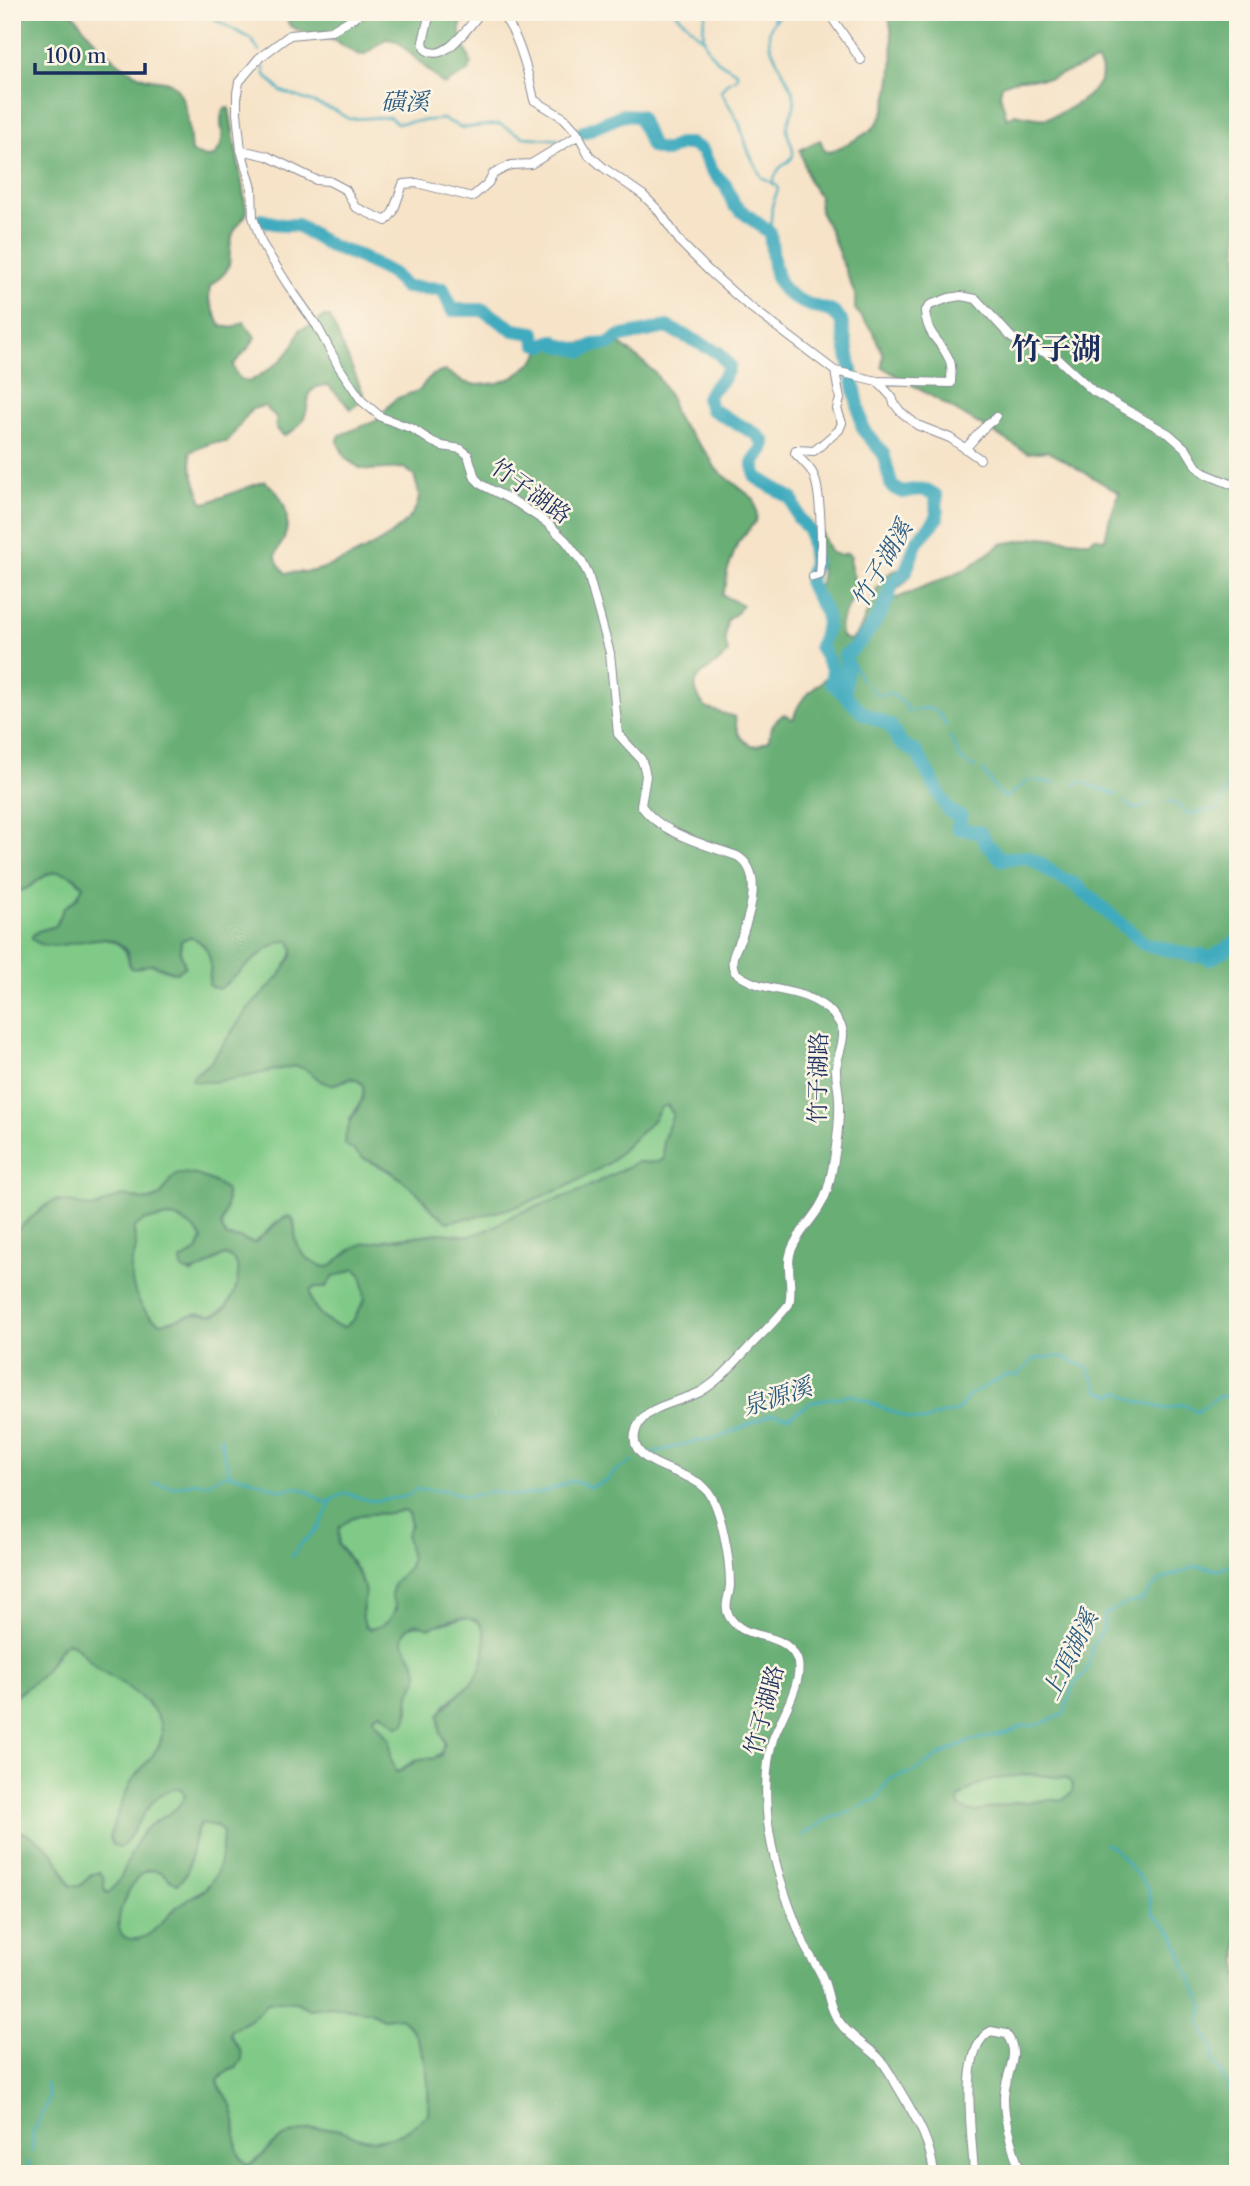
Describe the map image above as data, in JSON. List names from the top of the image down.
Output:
{
  "streets": {
    "street": ["竹子湖路"]
  },
  "districts": ["竹子湖"],
  "water": [
    "磺溪",
    "竹子湖溪",
    "泉源溪",
    "上頂湖溪"
  ],
  "scale_bar": "100 m"
}
